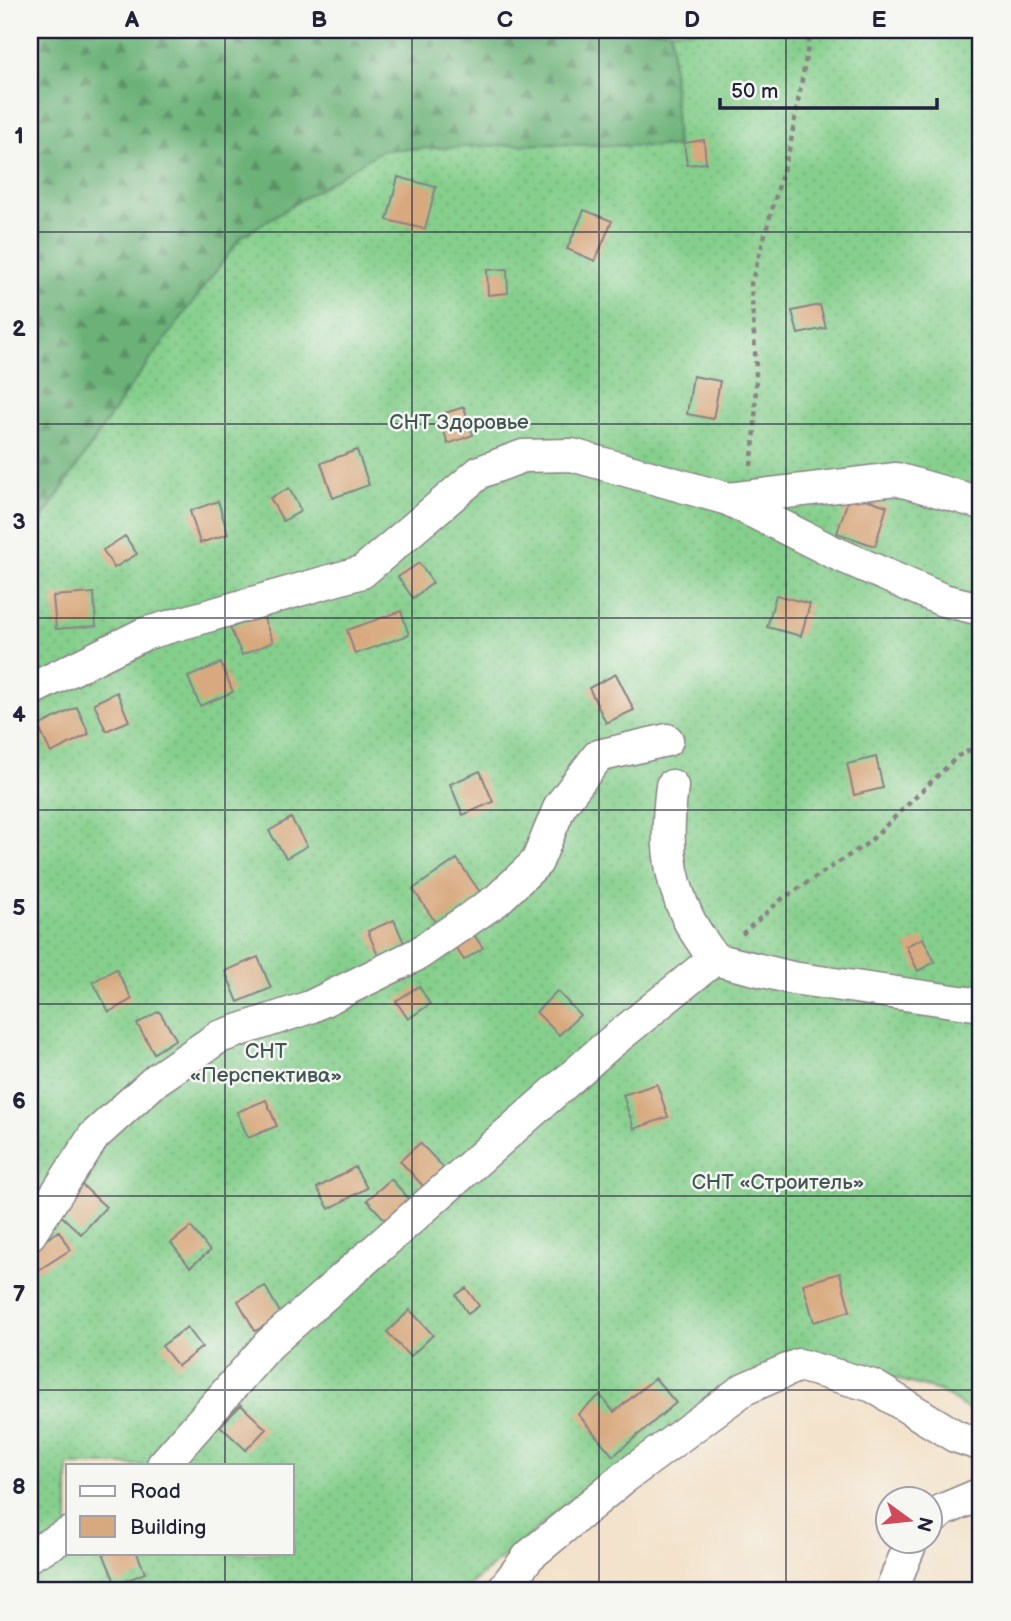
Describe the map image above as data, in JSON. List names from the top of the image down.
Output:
{
  "parks": ["СНТ Здоровье", "СНТ «Перспектива»", "СНТ «Строитель»"],
  "legend": ["Road", "Building"],
  "scale_bar": "50 m",
  "north": "right",
  "grid": {
    "columns": [
      "A",
      "B",
      "C",
      "D",
      "E"
    ],
    "rows": [
      "1",
      "2",
      "3",
      "4",
      "5",
      "6",
      "7",
      "8"
    ]
  }
}
